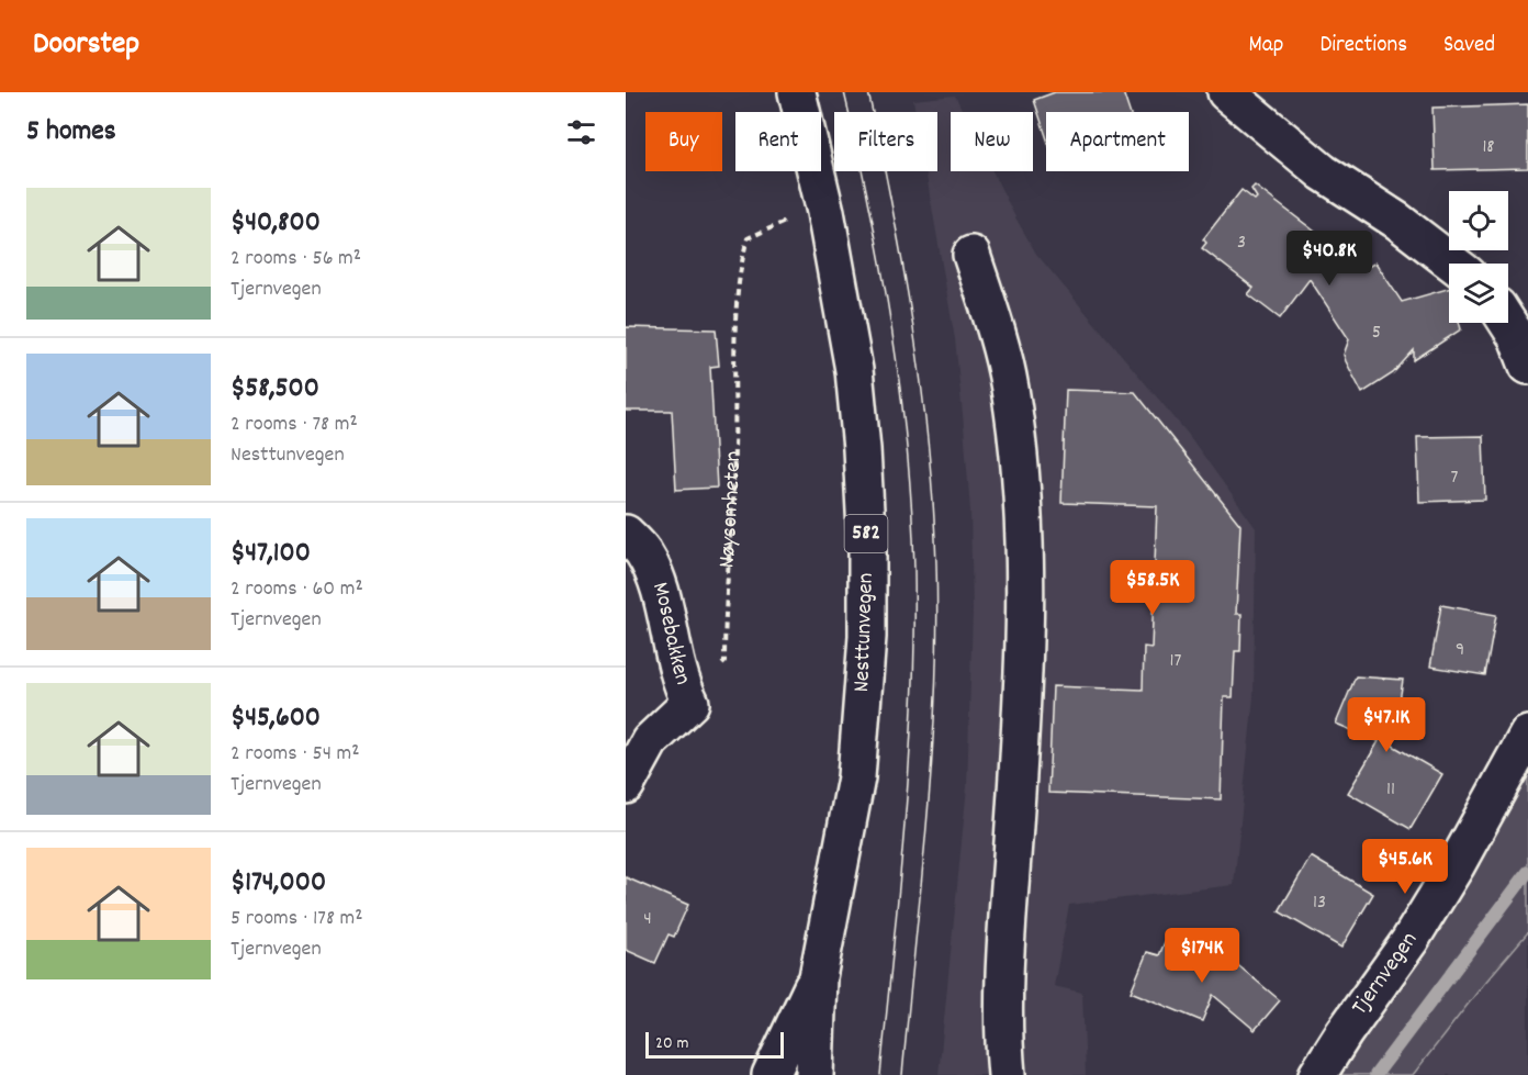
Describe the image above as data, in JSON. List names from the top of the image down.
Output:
{
  "streets": {
    "main road": [
      "582",
      "Nesttunvegen",
      "Mosebakken",
      "Tjernvegen"
    ],
    "path": ["Nøysomheten"]
  },
  "crossings": [
    ["Nøysomheten", "Mosebakken"]
  ],
  "house_numbers": [
    "18",
    "3",
    "5",
    "7",
    "9",
    "17",
    "11",
    "13",
    "4"
  ],
  "scale_bar": "20 m",
  "page": {
    "header": "Doorstep",
    "nav": ["Map", "Directions", "Saved"],
    "heading": "5 homes",
    "chip": [
      "Buy",
      "Rent",
      "Filters",
      "New",
      "Apartment"
    ],
    "list": [
      {
        "name": "$40,800",
        "note": "2 rooms · 56 m² · Tjernvegen"
      },
      {
        "name": "$58,500",
        "note": "2 rooms · 78 m² · Nesttunvegen"
      },
      {
        "name": "$47,100",
        "note": "2 rooms · 60 m² · Tjernvegen"
      },
      {
        "name": "$45,600",
        "note": "2 rooms · 54 m² · Tjernvegen"
      },
      {
        "name": "$174,000",
        "note": "5 rooms · 178 m² · Tjernvegen"
      }
    ],
    "price": [
      "$40.8K",
      "$58.5K",
      "$47.1K",
      "$45.6K",
      "$174K"
    ],
    "scale": "20 m"
  }
}
